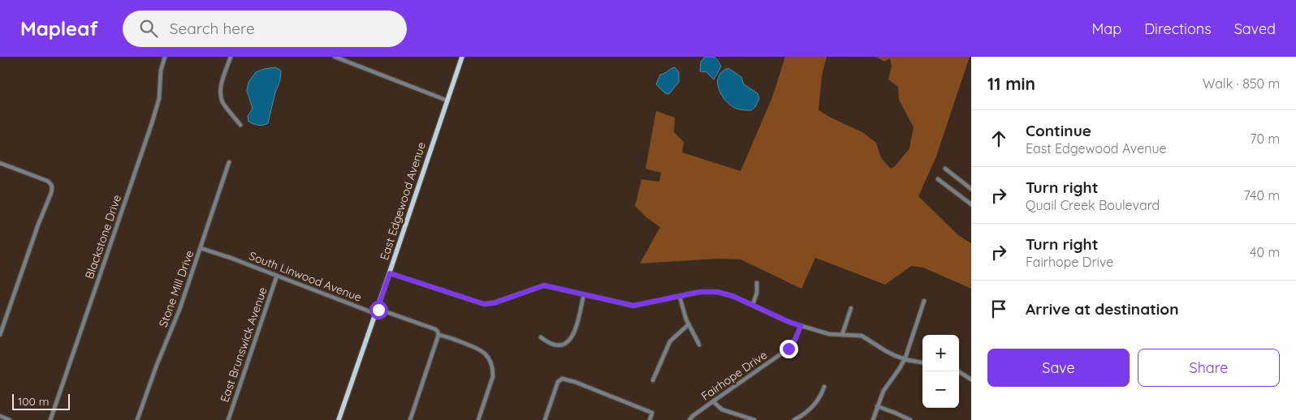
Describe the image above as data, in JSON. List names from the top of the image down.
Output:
{
  "streets": {
    "main road": ["East Edgewood Avenue"],
    "street": [
      "Blackstone Drive",
      "South Linwood Avenue",
      "Stone Mill Drive",
      "East Brunswick Avenue",
      "Fairhope Drive"
    ]
  },
  "crossings": [
    ["East Edgewood Avenue", "South Linwood Avenue"],
    ["South Linwood Avenue", "Stone Mill Drive"],
    ["South Linwood Avenue", "East Brunswick Avenue"]
  ],
  "scale_bar": "100 m",
  "page": {
    "header": "Mapleaf",
    "search": "Search here",
    "nav": ["Map", "Directions", "Saved"],
    "heading": ["11 min", "Walk · 850 m"],
    "list": [
      ["Continue", "East Edgewood Avenue", "70 m"],
      ["Turn right", "Quail Creek Boulevard", "740 m"],
      ["Turn right", "Fairhope Drive", "40 m"],
      "Arrive at destination"
    ],
    "map_buttons": ["+", "−"],
    "buttons": ["Save", "Share"],
    "scale": "100 m"
  }
}
